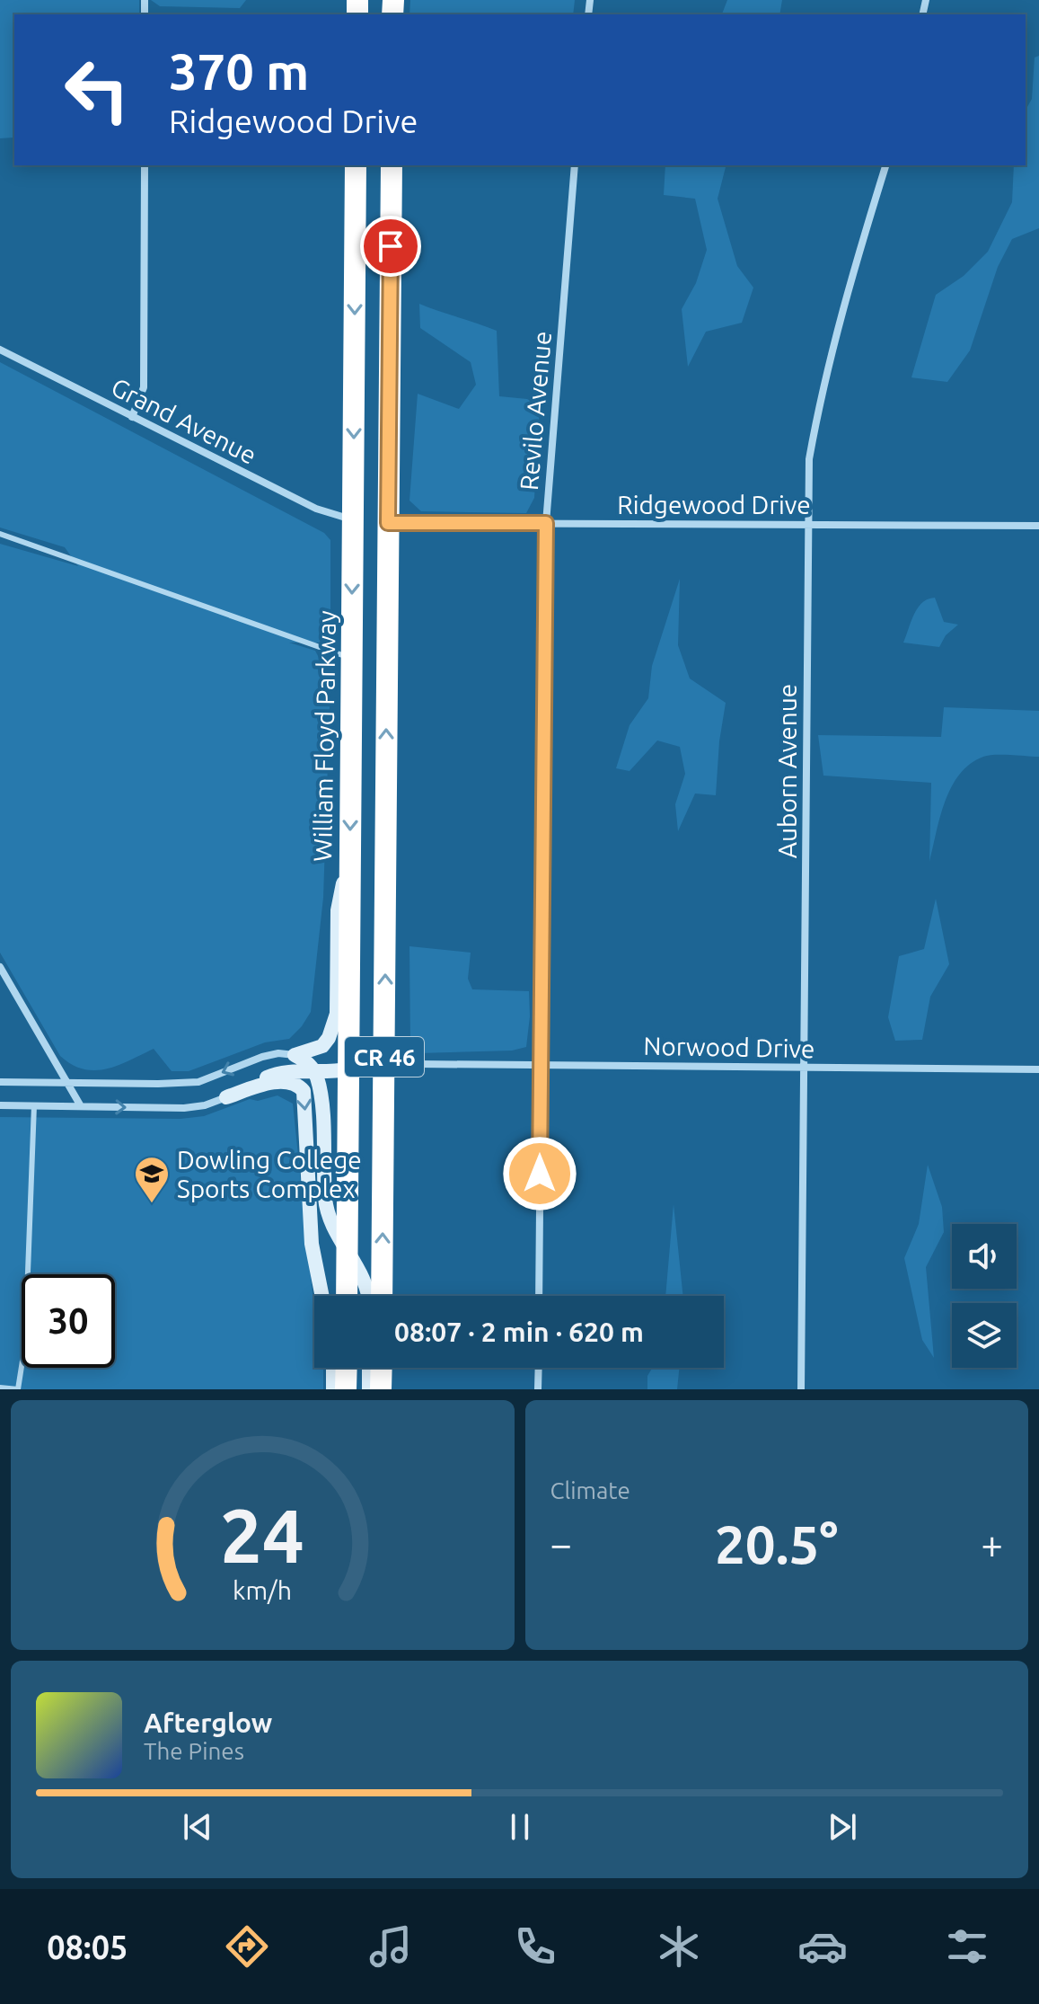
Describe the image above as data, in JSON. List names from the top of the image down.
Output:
{
  "streets": {
    "highway": ["William Floyd Parkway", "CR 46"],
    "street": [
      "Revilo Avenue",
      "Grand Avenue",
      "Ridgewood Drive",
      "Auborn Avenue",
      "Norwood Drive"
    ]
  },
  "crossings": [
    ["Revilo Avenue", "Ridgewood Drive"],
    ["Revilo Avenue", "Norwood Drive"],
    ["Grand Avenue", "William Floyd Parkway"],
    ["Ridgewood Drive", "Auborn Avenue"],
    ["Ridgewood Drive", "CR 46"],
    ["Auborn Avenue", "Norwood Drive"]
  ],
  "places": {
    "school or university": ["Dowling College Sports Complex"]
  },
  "page": {
    "turn": ["370 m", "Ridgewood Drive"],
    "limit": "30",
    "trip": "08:07 · 2 min · 620 m",
    "tile": "Climate",
    "heat": ["−", "20.5°", "+"],
    "song": ["Afterglow", "The Pines"],
    "tabs": "08:05",
    "gauge": ["24", "km/h"]
  }
}
